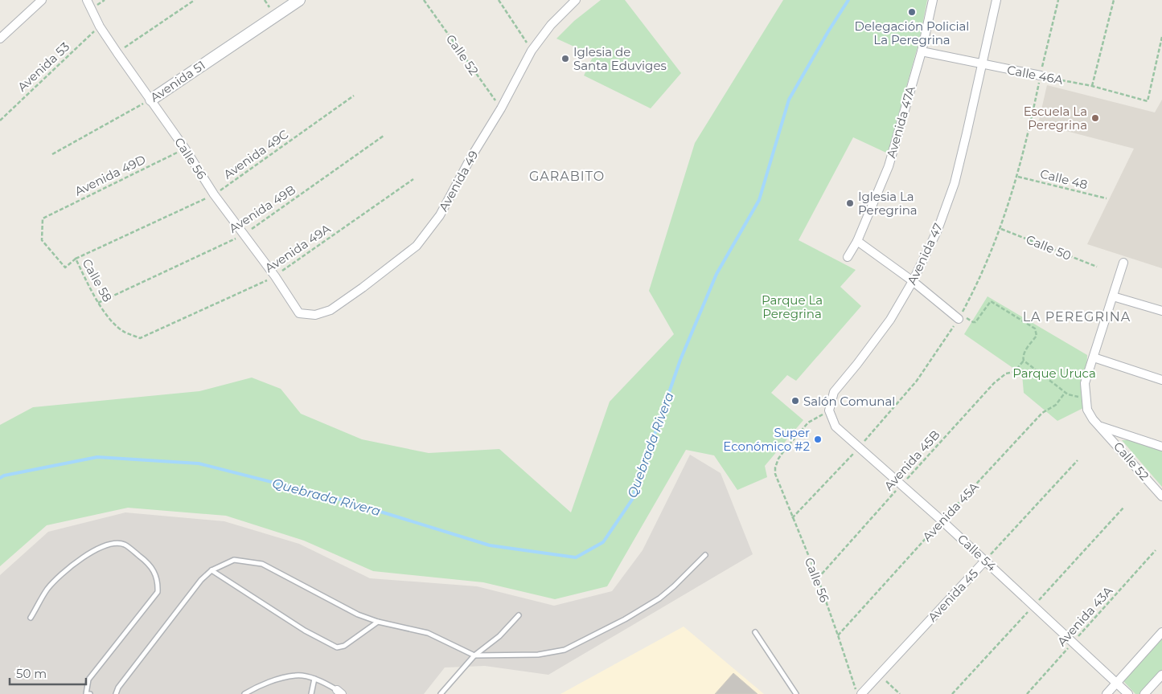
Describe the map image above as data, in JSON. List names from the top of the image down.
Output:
{
  "streets": {
    "street": [
      "Calle 52",
      "Calle 46A",
      "Avenida 51",
      "Avenida 47A",
      "Calle 56",
      "Avenida 49",
      "Avenida 47",
      "Calle 54",
      "Avenida 45"
    ],
    "path": [
      "Avenida 53",
      "Avenida 49C",
      "Avenida 49D",
      "Calle 48",
      "Avenida 49B",
      "Calle 50",
      "Avenida 49A",
      "Calle 58",
      "Avenida 45B",
      "Avenida 45A",
      "Avenida 43A"
    ]
  },
  "crossings": [
    ["Calle 52", "Avenida 49"],
    ["Avenida 53", "Calle 56"],
    ["Calle 46A", "Avenida 47A"],
    ["Calle 46A", "Avenida 47"],
    ["Avenida 51", "Calle 56"],
    ["Avenida 49C", "Calle 56"],
    ["Avenida 49C", "Calle 58"],
    ["Calle 56", "Avenida 49D"],
    ["Calle 56", "Avenida 49"],
    ["Calle 56", "Avenida 49B"],
    ["Calle 56", "Avenida 49A"],
    ["Calle 56", "Avenida 47"],
    ["Calle 56", "Avenida 45B"],
    ["Calle 56", "Avenida 45A"],
    ["Calle 56", "Calle 54"],
    ["Avenida 49D", "Calle 58"],
    ["Avenida 49B", "Calle 58"],
    ["Avenida 49A", "Calle 58"],
    ["Avenida 47", "Calle 54"],
    ["Avenida 45B", "Calle 54"],
    ["Avenida 45A", "Calle 54"],
    ["Calle 54", "Avenida 45"],
    ["Calle 54", "Avenida 43A"]
  ],
  "districts": ["GARABITO", "LA PEREGRINA"],
  "water": ["Quebrada Rivera"],
  "parks": ["Parque La Peregrina", "Parque Uruca"],
  "places": [
    "Delegación Policial La Peregrina",
    "Iglesia de Santa Eduviges",
    "Escuela La Peregrina",
    "Iglesia La Peregrina",
    "Salón Comunal",
    "Super Económico #2"
  ],
  "scale_bar": "50 m"
}
